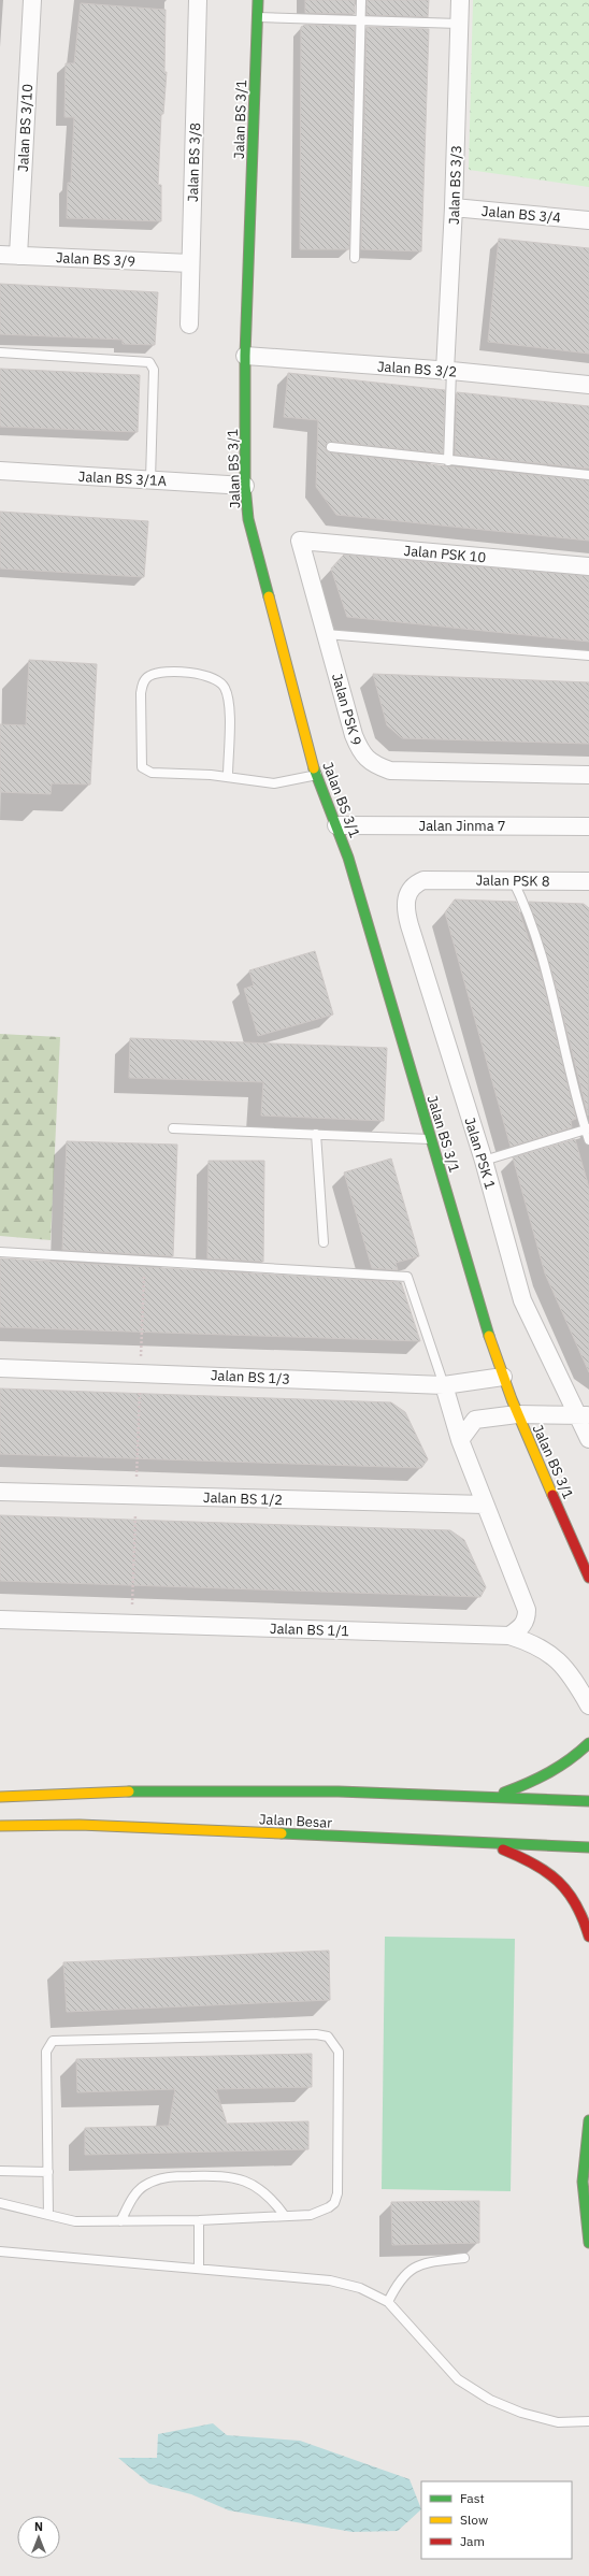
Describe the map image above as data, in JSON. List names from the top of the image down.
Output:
{
  "streets": {
    "street": [
      "Jalan BS 3/1",
      "Jalan BS 3/10",
      "Jalan BS 3/8",
      "Jalan BS 3/3",
      "Jalan BS 3/4",
      "Jalan BS 3/9",
      "Jalan BS 3/2",
      "Jalan BS 3/1A",
      "Jalan PSK 10",
      "Jalan PSK 9",
      "Jalan Jinma 7",
      "Jalan PSK 8",
      "Jalan PSK 1",
      "Jalan BS 1/3",
      "Jalan BS 1/2",
      "Jalan BS 1/1",
      "Jalan Besar"
    ]
  },
  "crossings": [
    ["Jalan BS 3/1", "Jalan BS 3/2"],
    ["Jalan BS 3/1", "Jalan BS 3/1A"],
    ["Jalan BS 3/1", "Jalan Jinma 7"],
    ["Jalan BS 3/1", "Jalan BS 1/3"],
    ["Jalan BS 3/10", "Jalan BS 3/9"],
    ["Jalan BS 3/8", "Jalan BS 3/9"],
    ["Jalan BS 3/3", "Jalan BS 3/4"],
    ["Jalan BS 3/3", "Jalan BS 3/2"],
    ["Jalan PSK 10", "Jalan PSK 9"],
    ["Jalan PSK 8", "Jalan PSK 1"]
  ],
  "legend": ["Fast", "Slow", "Jam"],
  "north": "top"
}
